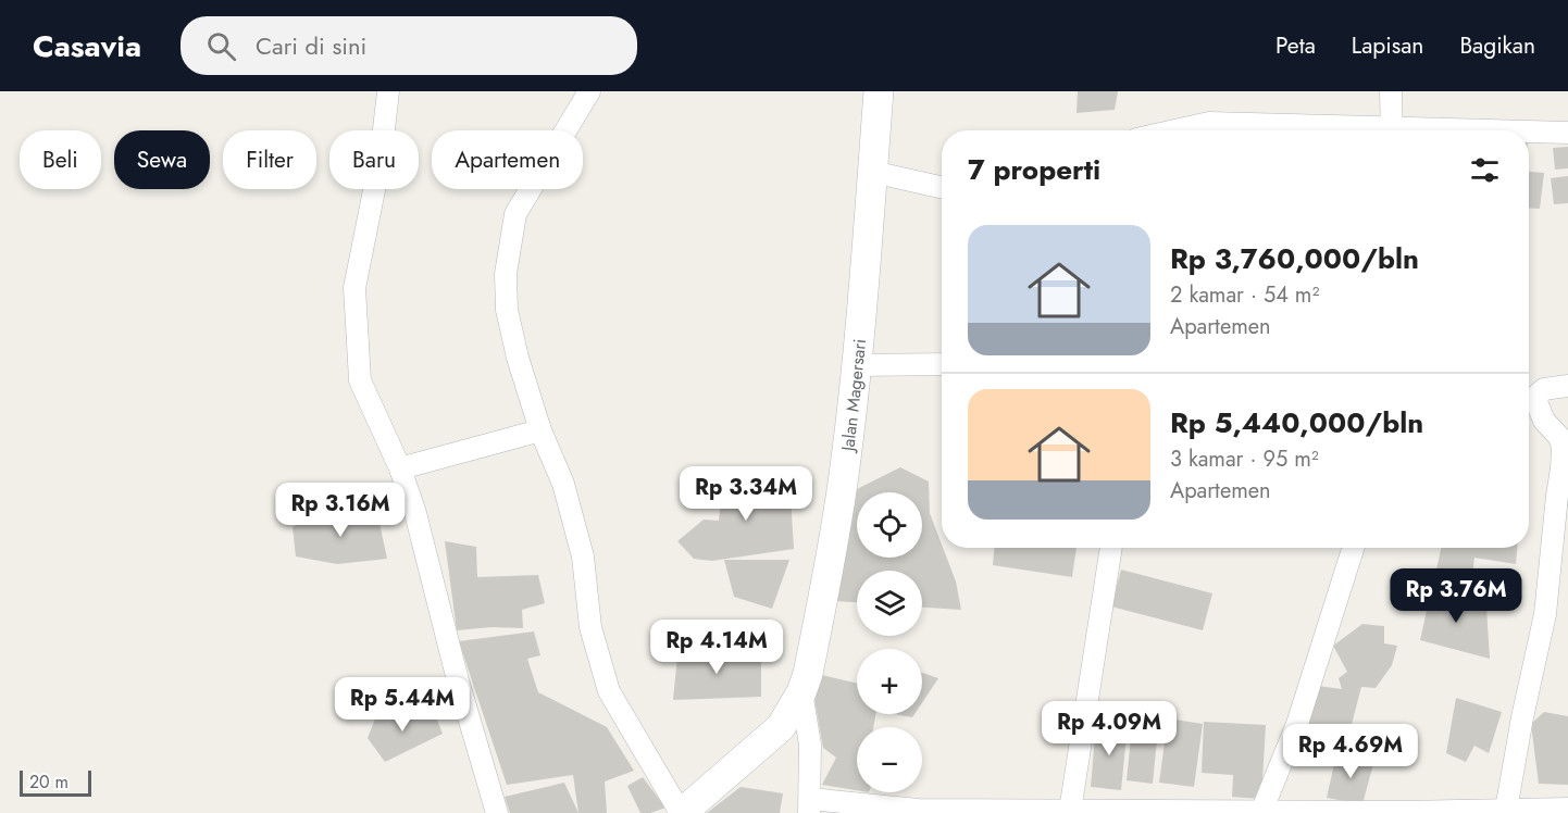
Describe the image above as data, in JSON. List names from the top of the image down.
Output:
{
  "streets": {
    "street": ["Jalan Magersari"]
  },
  "scale_bar": "20 m",
  "page": {
    "header": "Casavia",
    "search": "Cari di sini",
    "nav": ["Peta", "Lapisan", "Bagikan"],
    "chip": [
      "Beli",
      "Sewa",
      "Filter",
      "Baru",
      "Apartemen"
    ],
    "heading": "7 properti",
    "list": [
      {
        "name": "Rp 3,760,000/bln",
        "note": "2 kamar · 54 m² · Apartemen"
      },
      {
        "name": "Rp 5,440,000/bln",
        "note": "3 kamar · 95 m² · Apartemen"
      }
    ],
    "price": [
      "Rp 3.34M",
      "Rp 3.16M",
      "Rp 3.76M",
      "Rp 4.14M",
      "Rp 5.44M",
      "Rp 4.09M",
      "Rp 4.69M"
    ],
    "map_buttons": ["+", "−"],
    "scale": "20 m"
  }
}
